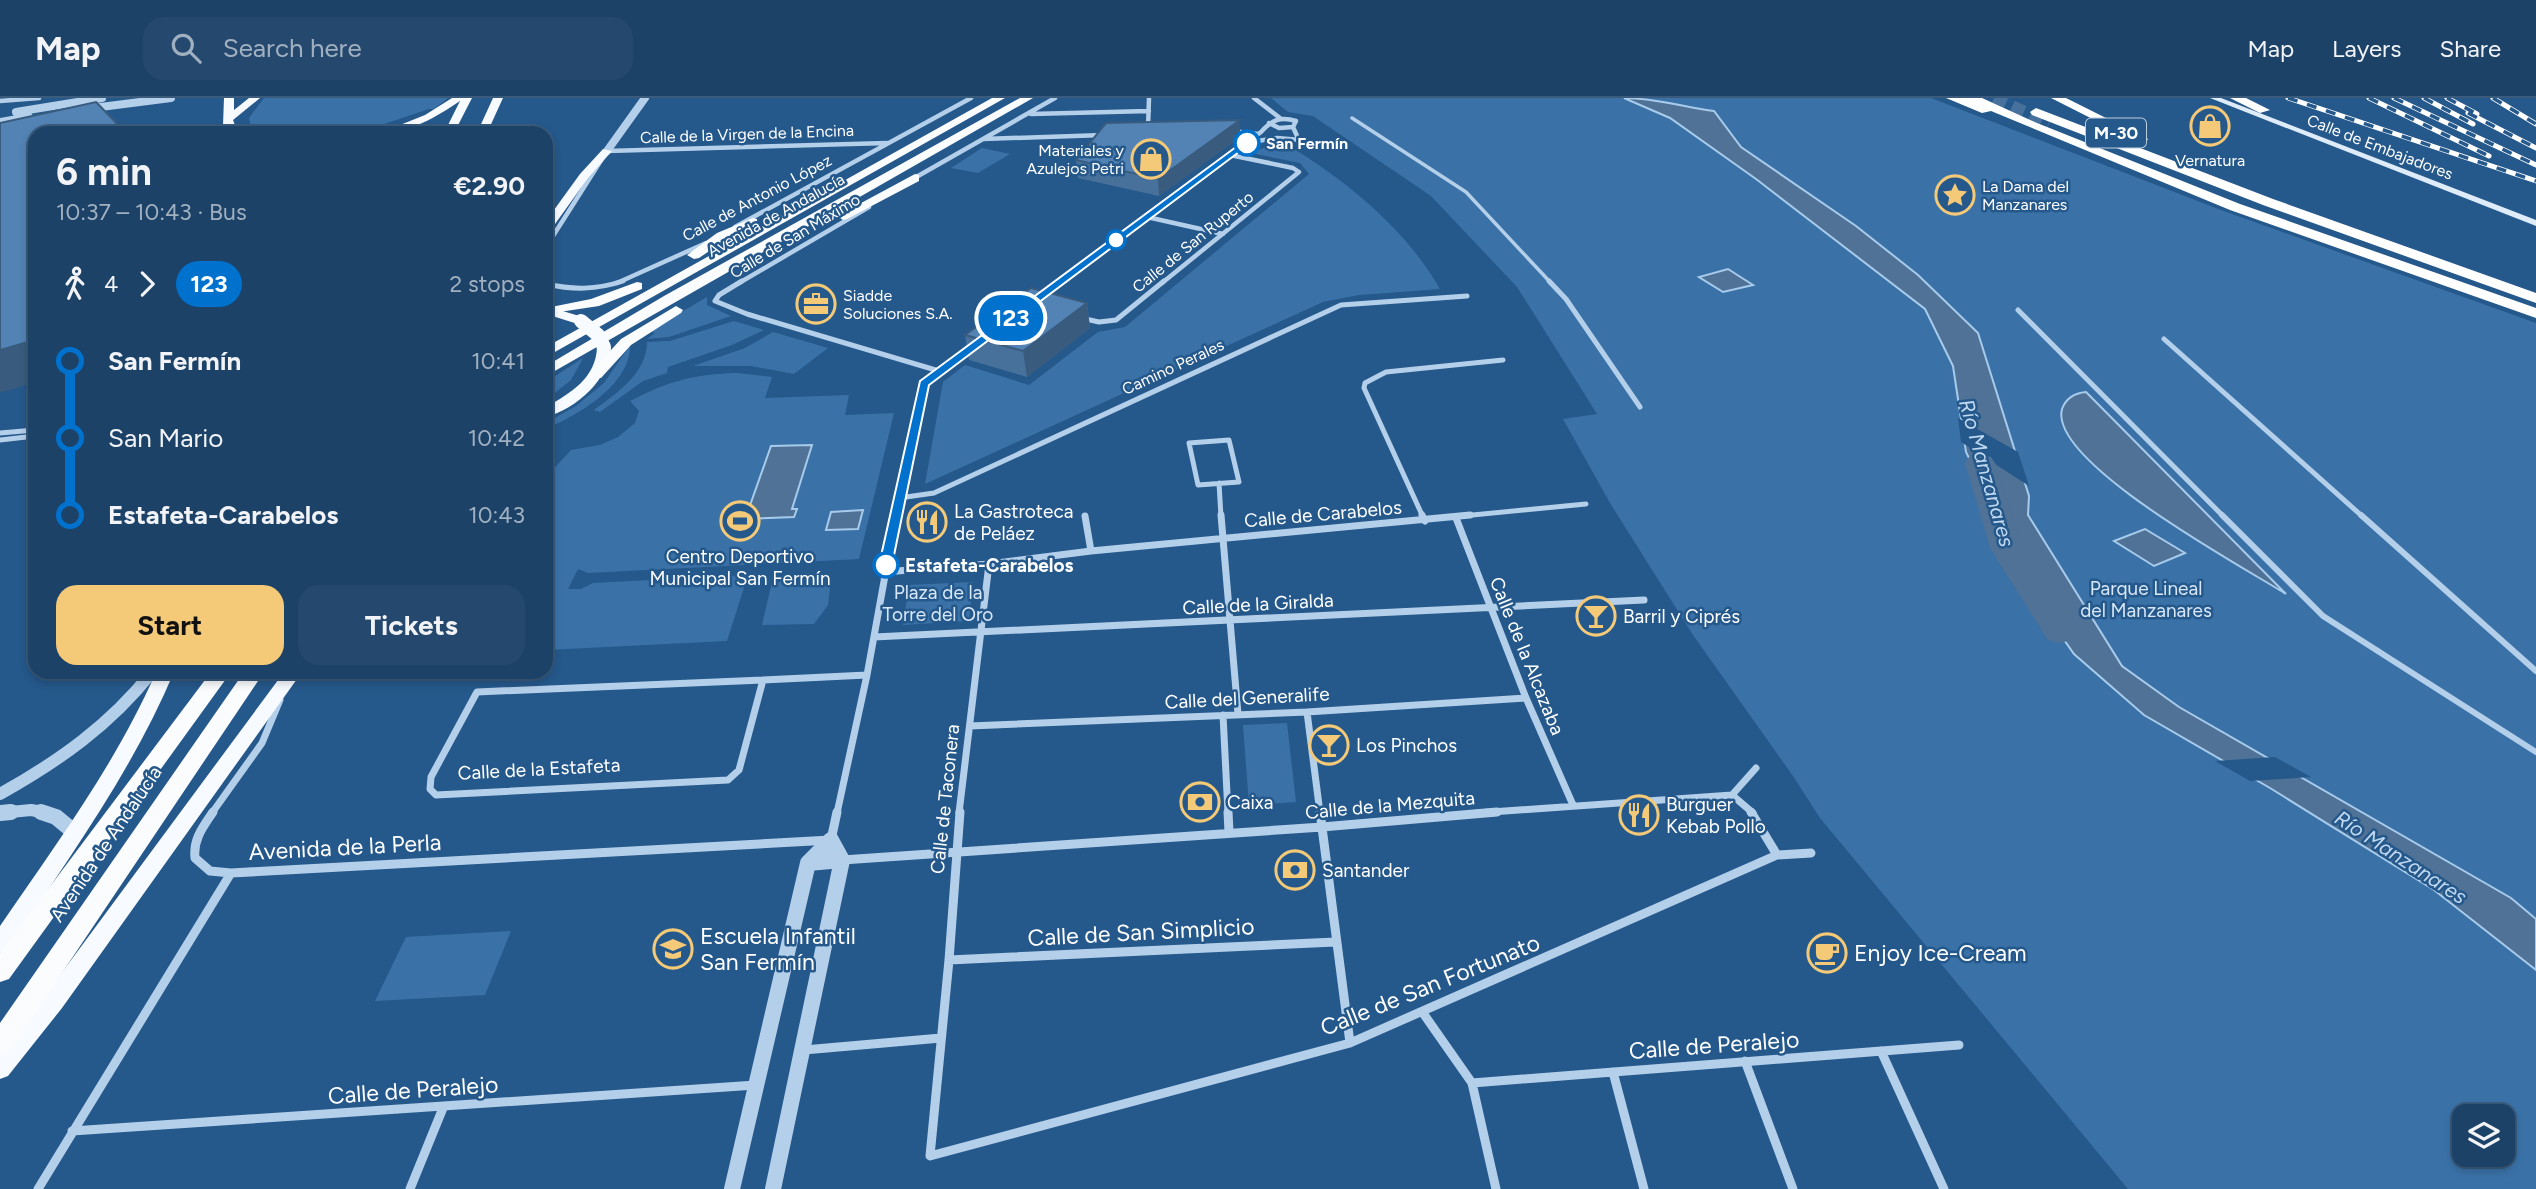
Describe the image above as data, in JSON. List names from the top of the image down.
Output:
{
  "streets": {
    "highway": ["M-30", "Avenida de Andalucía"],
    "main road": ["Calle de Embajadores"],
    "street": [
      "Calle de la Virgen de la Encina",
      "Calle de Antonio López",
      "Calle de San Máximo",
      "Calle de San Ruperto",
      "Camino Perales",
      "Calle de Carabelos",
      "Calle de la Giralda",
      "Calle de la Alcazaba",
      "Calle del Generalife",
      "Calle de la Estafeta",
      "Calle de Taconera",
      "Calle de la Mezquita",
      "Avenida de la Perla",
      "Calle de San Simplicio",
      "Calle de San Fortunato",
      "Calle de Peralejo"
    ]
  },
  "crossings": [
    ["Calle de la Virgen de la Encina", "Calle de Antonio López"],
    ["Calle de Carabelos", "Calle de la Alcazaba"],
    ["Calle de Carabelos", "Calle de Taconera"],
    ["Calle de la Giralda", "Calle de la Alcazaba"],
    ["Calle de la Giralda", "Calle de Taconera"],
    ["Calle de la Alcazaba", "Calle del Generalife"],
    ["Calle de la Alcazaba", "Calle de la Mezquita"],
    ["Calle del Generalife", "Calle de Taconera"],
    ["Calle de Taconera", "Calle de la Mezquita"],
    ["Calle de Taconera", "Calle de San Simplicio"],
    ["Calle de Taconera", "Calle de San Fortunato"],
    ["Avenida de la Perla", "Calle de Peralejo"]
  ],
  "water": ["Río Manzanares"],
  "parks": ["Parque Lineal del Manzanares", "Plaza de la Torre del Oro"],
  "places": {
    "shop": ["Vernatura", "Materiales y Azulejos Petri"],
    "other": ["San Fermín", "Estafeta-Carabelos"],
    "place": ["La Dama del Manzanares"],
    "office": ["Siadde Soluciones S.A."],
    "sports": ["Centro Deportivo Municipal San Fermín"],
    "restaurant": ["La Gastroteca de Peláez", "Burguer Kebab Pollo"],
    "bar": ["Barril y Ciprés", "Los Pinchos"],
    "bank": ["Caixa", "Santander"],
    "school or university": ["Escuela Infantil San Fermín"],
    "cafe": ["Enjoy Ice-Cream"]
  },
  "lines": ["bus line 123"],
  "page": {
    "header": "Map",
    "search": "Search here",
    "nav": ["Map", "Layers", "Share"],
    "on_map": "123",
    "heading": ["6 min", "10:37 – 10:43 · Bus", "€2.90"],
    "legs": ["4", "123", "2 stops"],
    "list": [
      {
        "name": "San Fermín",
        "value": "10:41"
      },
      {
        "name": "San Mario",
        "value": "10:42"
      },
      {
        "name": "Estafeta-Carabelos",
        "value": "10:43"
      }
    ],
    "buttons": ["Start", "Tickets"]
  }
}
